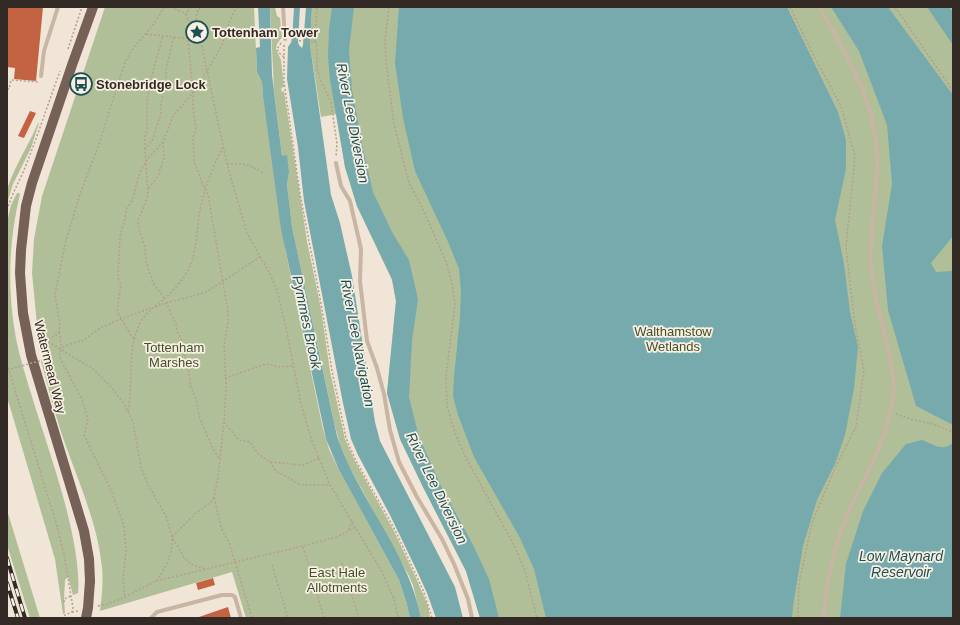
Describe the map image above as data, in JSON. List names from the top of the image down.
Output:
{
  "streets": {
    "main road": ["Watermead Way"]
  },
  "water": [
    "River Lee Diversion",
    "Pymmes Brook",
    "River Lee Navigation",
    "Low Maynard Reservoir"
  ],
  "parks": ["Walthamstow Wetlands", "Tottenham Marshes", "East Hale Allotments"],
  "places": {
    "place": ["Tottenham Tower"],
    "bus stop": ["Stonebridge Lock"]
  }
}
